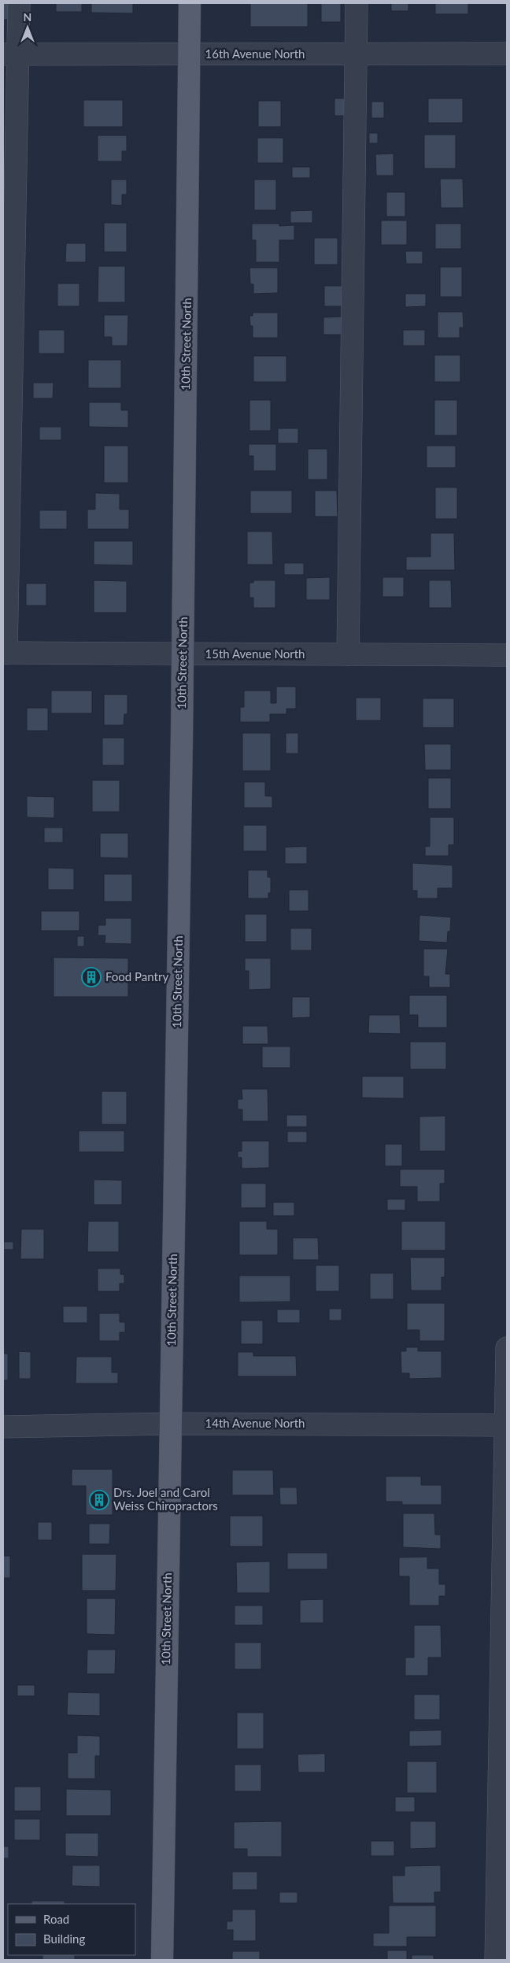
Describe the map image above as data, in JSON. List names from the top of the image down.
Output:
{
  "streets": {
    "main road": ["10th Street North"],
    "street": ["16th Avenue North", "15th Avenue North", "14th Avenue North"]
  },
  "crossings": [
    ["16th Avenue North", "10th Street North"],
    ["10th Street North", "15th Avenue North"],
    ["10th Street North", "14th Avenue North"]
  ],
  "places": {
    "building": ["Food Pantry", "Drs. Joel and Carol Weiss Chiropractors"]
  },
  "legend": ["Road", "Building"],
  "north": "top"
}
